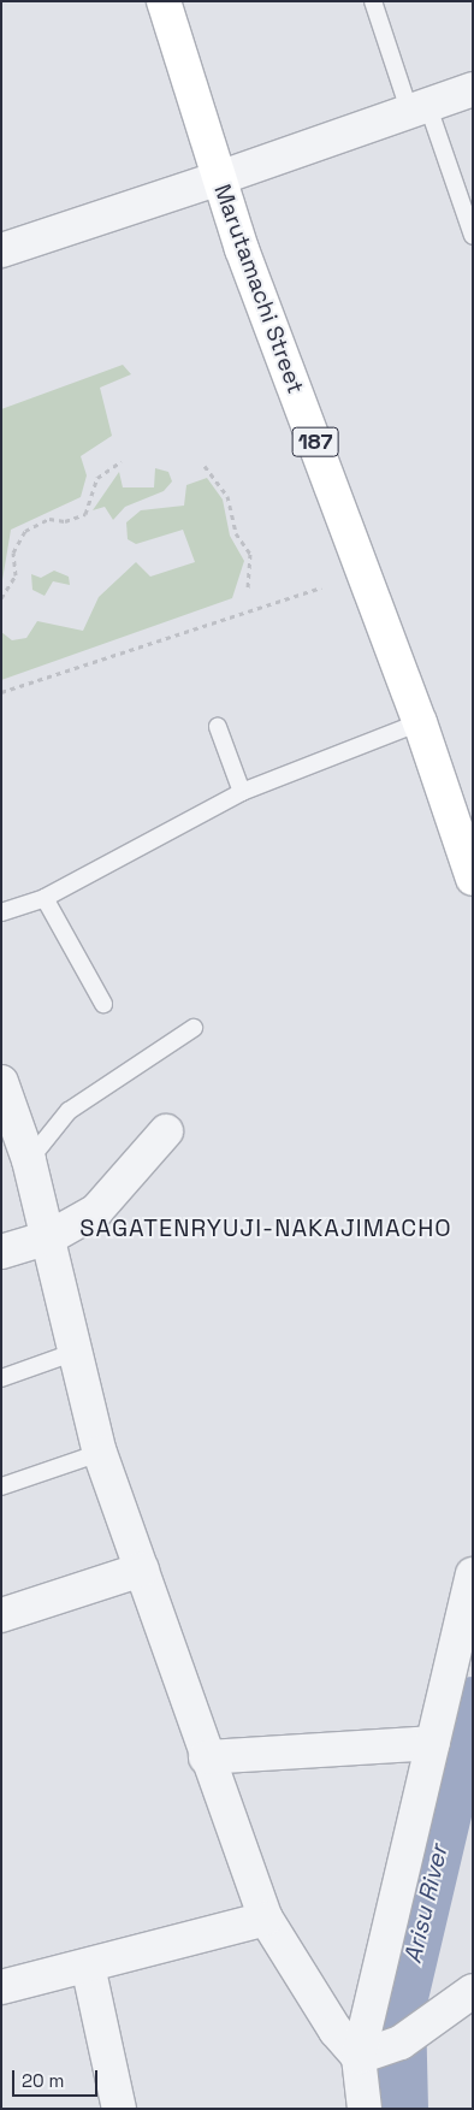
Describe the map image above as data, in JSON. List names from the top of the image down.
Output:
{
  "streets": {
    "main road": ["Marutamachi Street", "187"]
  },
  "districts": ["SAGATENRYUJI-NAKAJIMACHO"],
  "water": ["Arisu River"],
  "scale_bar": "20 m"
}
